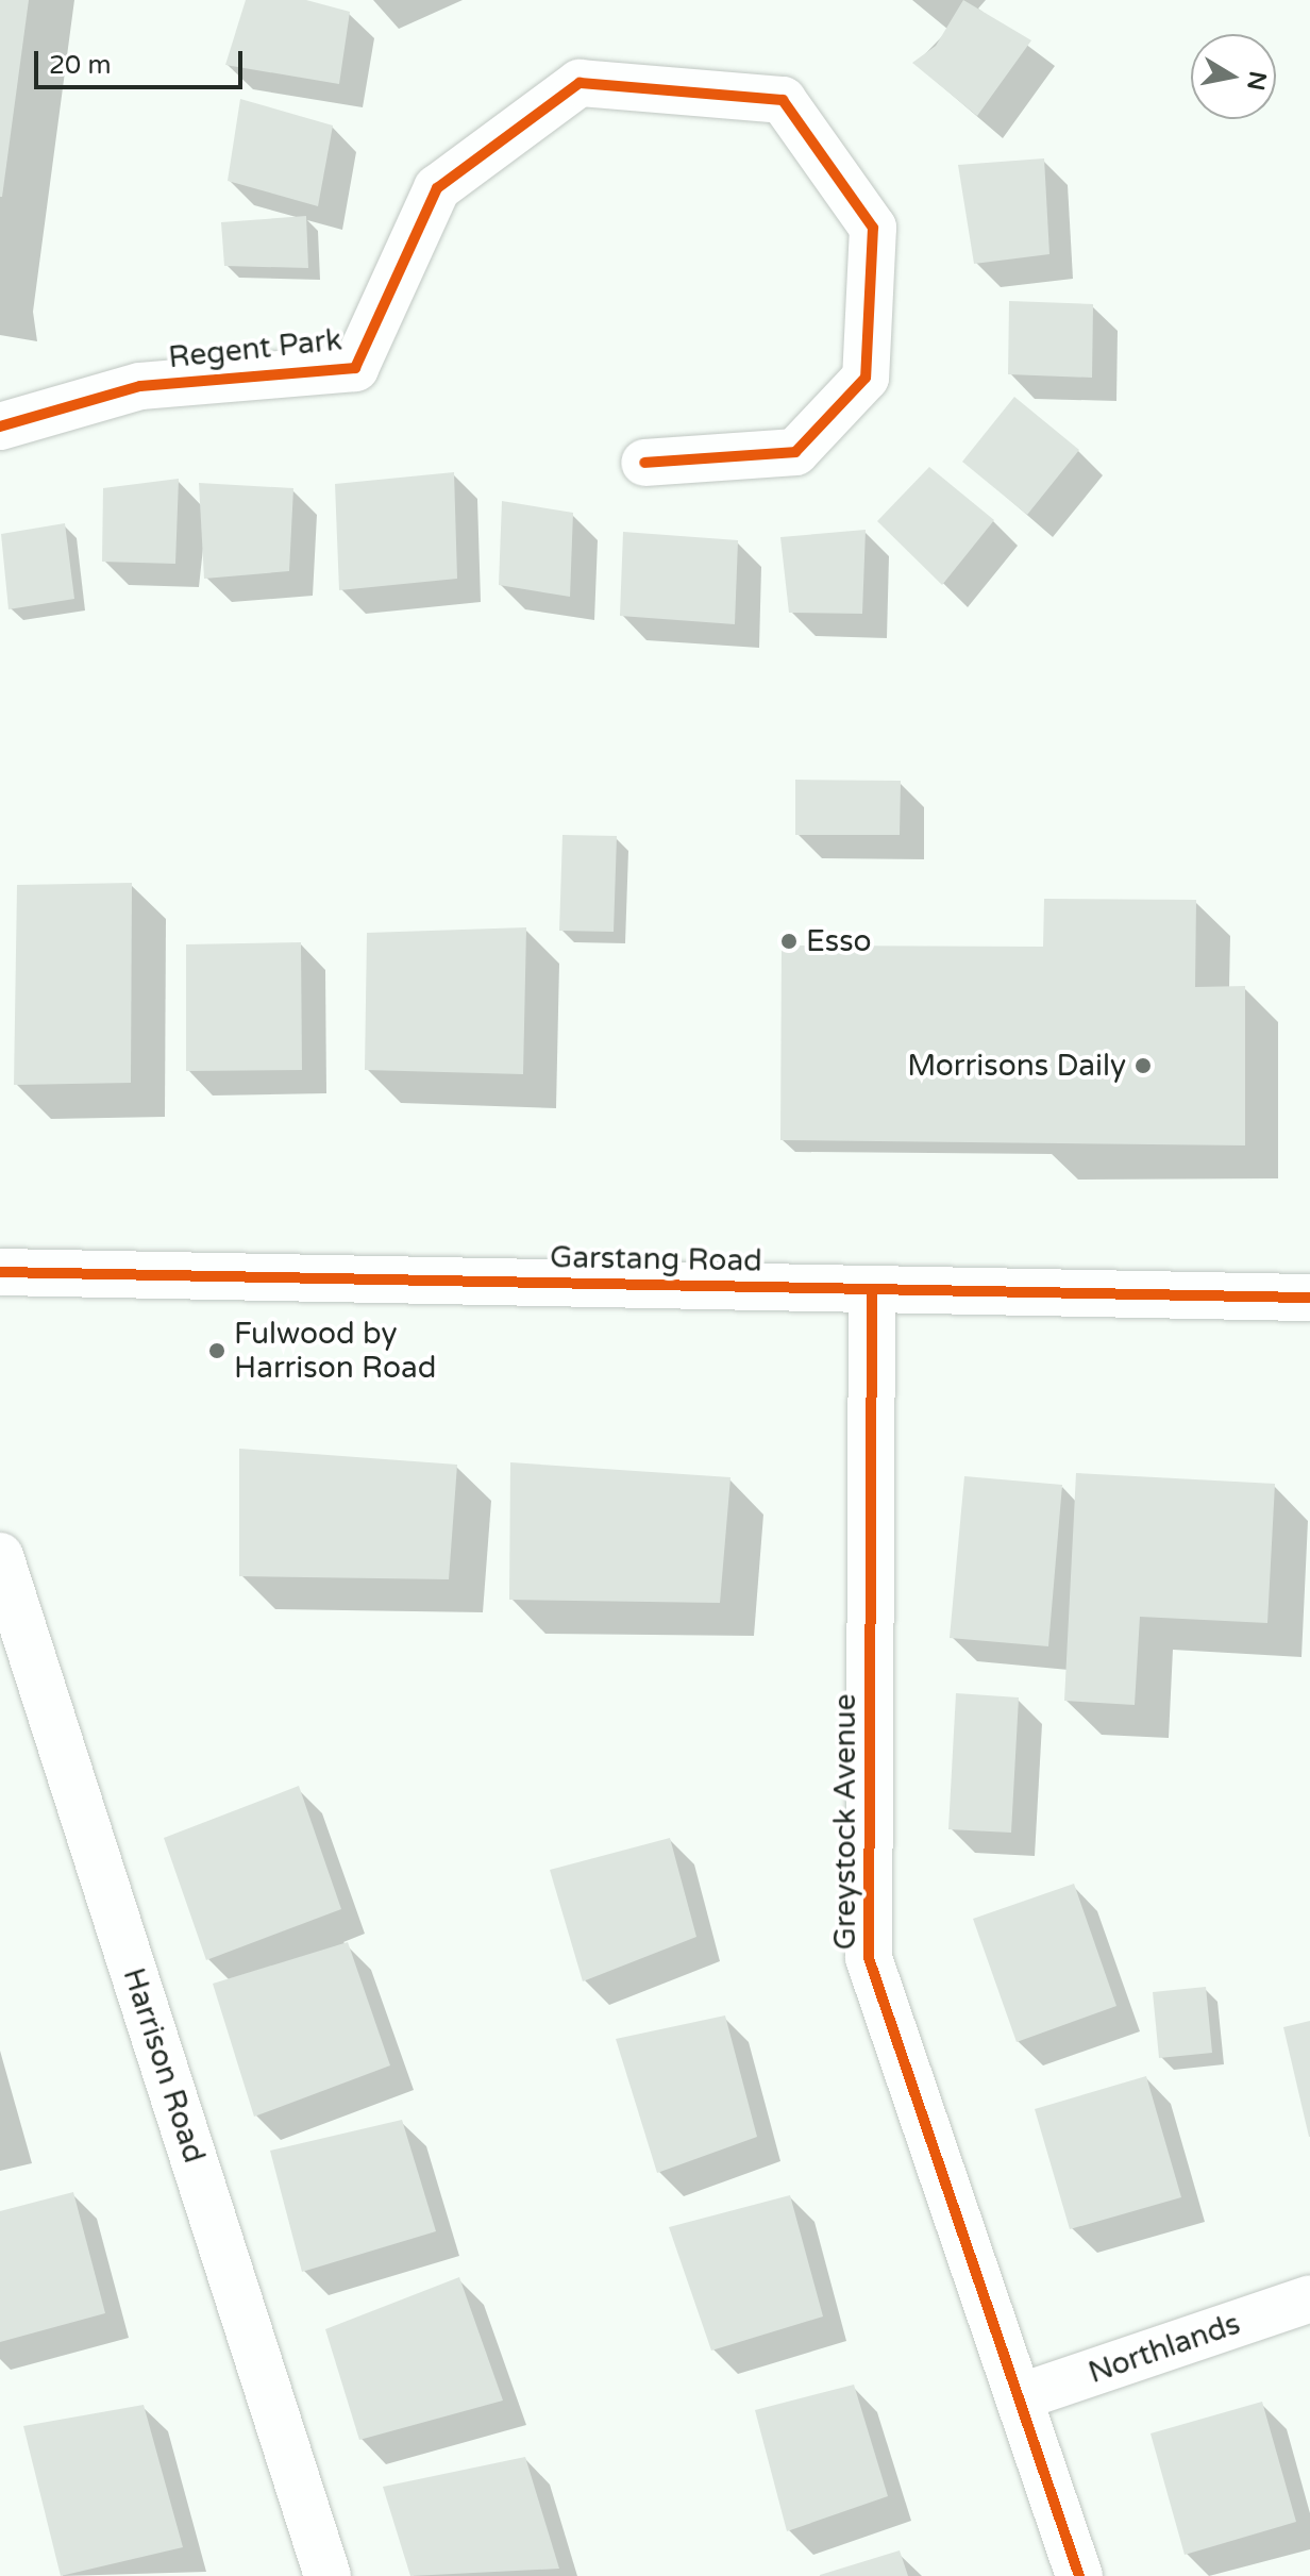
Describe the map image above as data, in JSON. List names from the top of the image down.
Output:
{
  "streets": {
    "main road": [
      "Regent Park",
      "Garstang Road",
      "Greystock Avenue",
      "Harrison Road",
      "Northlands"
    ]
  },
  "crossings": [
    ["Garstang Road", "Greystock Avenue"],
    ["Greystock Avenue", "Northlands"]
  ],
  "places": ["Esso", "Morrisons Daily", "Fulwood by Harrison Road"],
  "scale_bar": "20 m",
  "north": "right"
}
